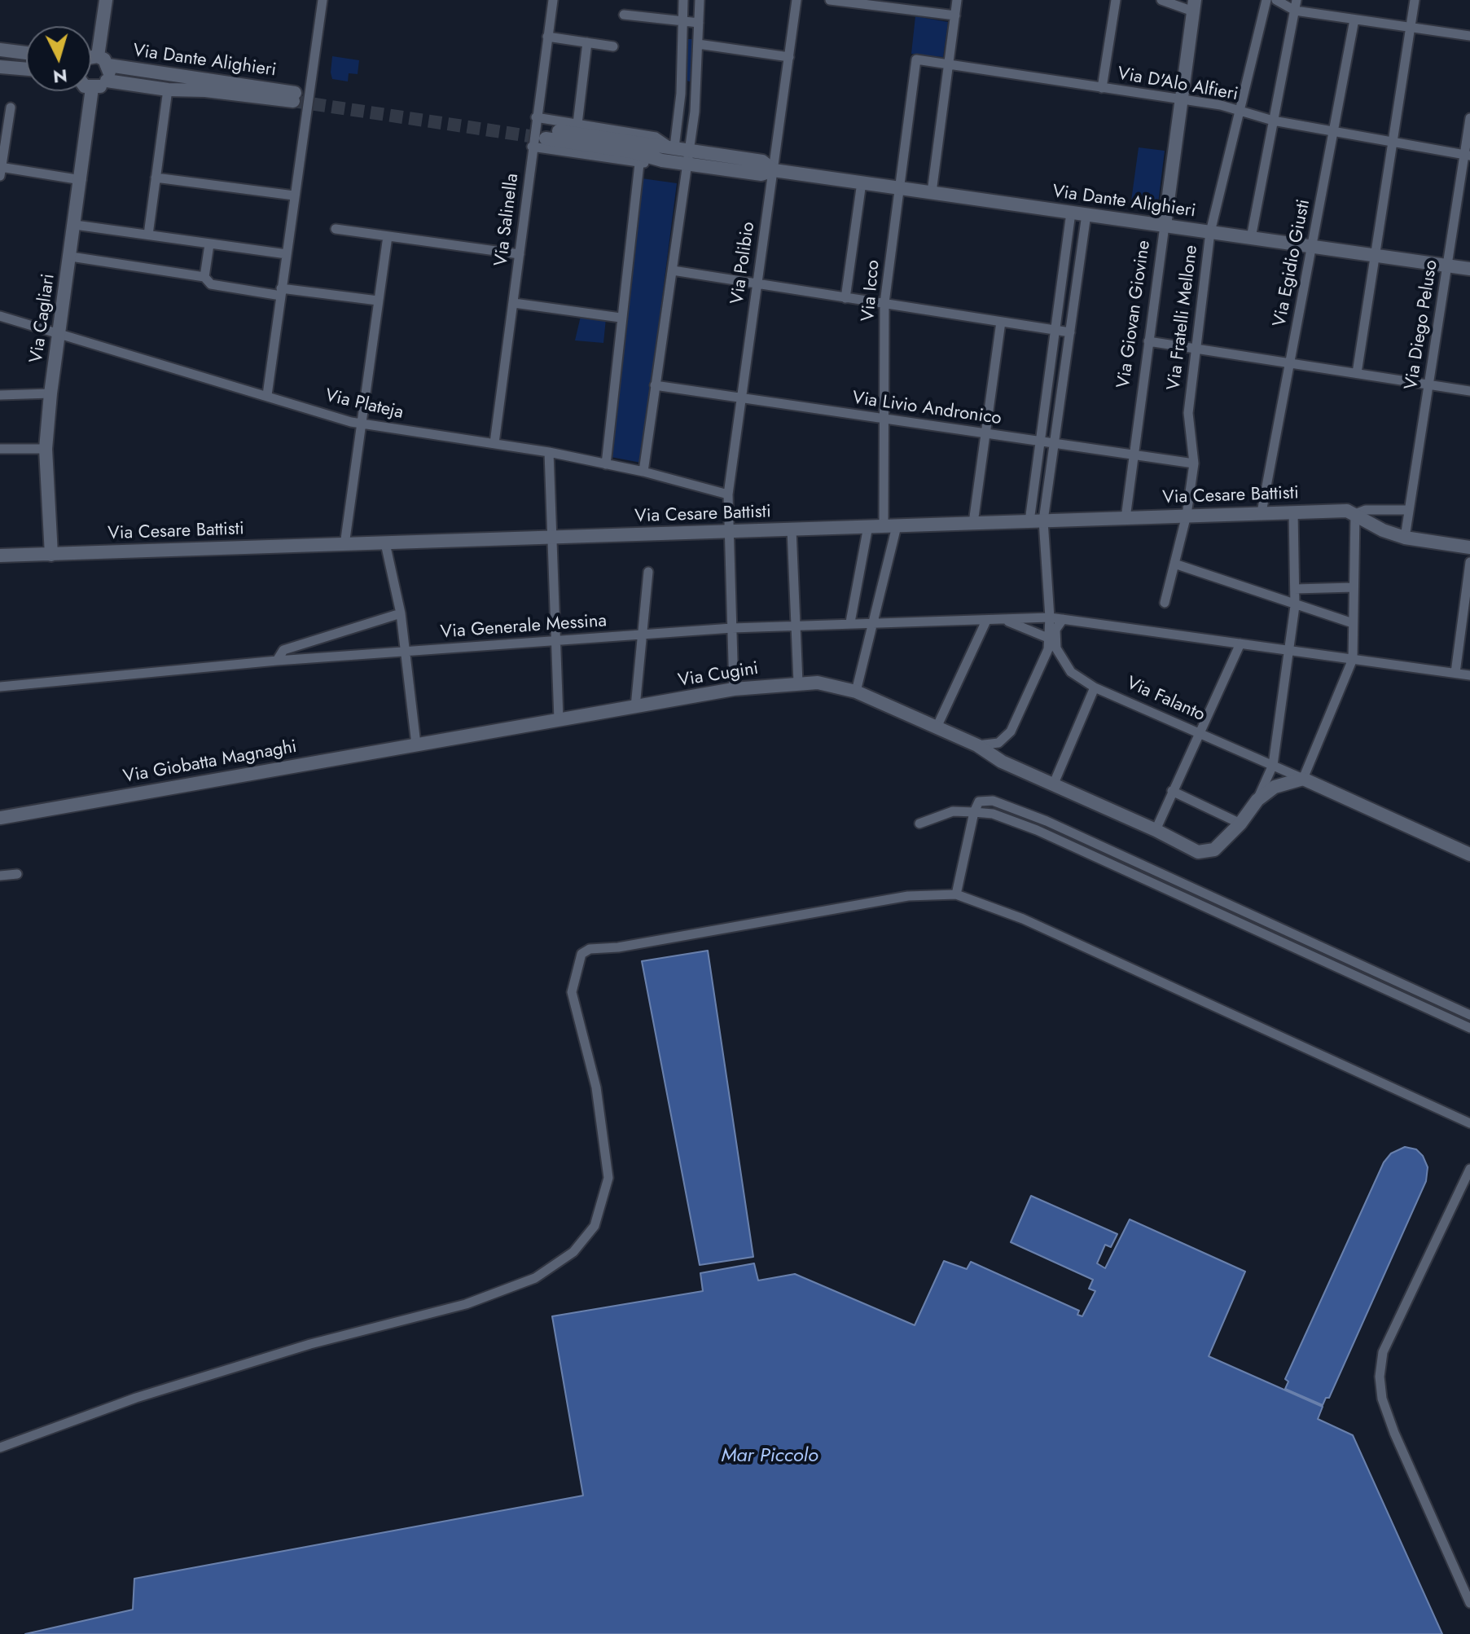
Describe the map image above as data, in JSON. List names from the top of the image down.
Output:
{
  "streets": {
    "main road": [
      "Via Dante Alighieri",
      "Via Giovan Giovine",
      "Via Cagliari",
      "Via Cesare Battisti",
      "Via Cugini",
      "Via Falanto",
      "Via Giobatta Magnaghi"
    ],
    "street": [
      "Via D'Alo Alfieri",
      "Via Salinella",
      "Via Polibio",
      "Via Egidio Giusti",
      "Via Icco",
      "Via Fratelli Mellone",
      "Via Diego Peluso",
      "Via Plateja",
      "Via Livio Andronico",
      "Via Generale Messina"
    ]
  },
  "crossings": [
    ["Via Dante Alighieri", "Via Salinella"],
    ["Via Dante Alighieri", "Via Polibio"],
    ["Via Dante Alighieri", "Via Egidio Giusti"],
    ["Via Dante Alighieri", "Via Icco"],
    ["Via Dante Alighieri", "Via Giovan Giovine"],
    ["Via Dante Alighieri", "Via Fratelli Mellone"],
    ["Via Dante Alighieri", "Via Diego Peluso"],
    ["Via D'Alo Alfieri", "Via Egidio Giusti"],
    ["Via D'Alo Alfieri", "Via Icco"],
    ["Via D'Alo Alfieri", "Via Giovan Giovine"],
    ["Via D'Alo Alfieri", "Via Fratelli Mellone"],
    ["Via D'Alo Alfieri", "Via Diego Peluso"],
    ["Via Salinella", "Via Plateja"],
    ["Via Polibio", "Via Plateja"],
    ["Via Polibio", "Via Livio Andronico"],
    ["Via Polibio", "Via Cesare Battisti"],
    ["Via Polibio", "Via Generale Messina"],
    ["Via Polibio", "Via Cugini"],
    ["Via Egidio Giusti", "Via Cesare Battisti"],
    ["Via Icco", "Via Livio Andronico"],
    ["Via Icco", "Via Cesare Battisti"],
    ["Via Icco", "Via Generale Messina"],
    ["Via Icco", "Via Cugini"],
    ["Via Giovan Giovine", "Via Livio Andronico"],
    ["Via Giovan Giovine", "Via Cesare Battisti"],
    ["Via Fratelli Mellone", "Via Livio Andronico"],
    ["Via Fratelli Mellone", "Via Cesare Battisti"],
    ["Via Cagliari", "Via Plateja"],
    ["Via Cagliari", "Via Cesare Battisti"],
    ["Via Cugini", "Via Giobatta Magnaghi"]
  ],
  "water": ["Mar Piccolo"],
  "north": "bottom"
}
